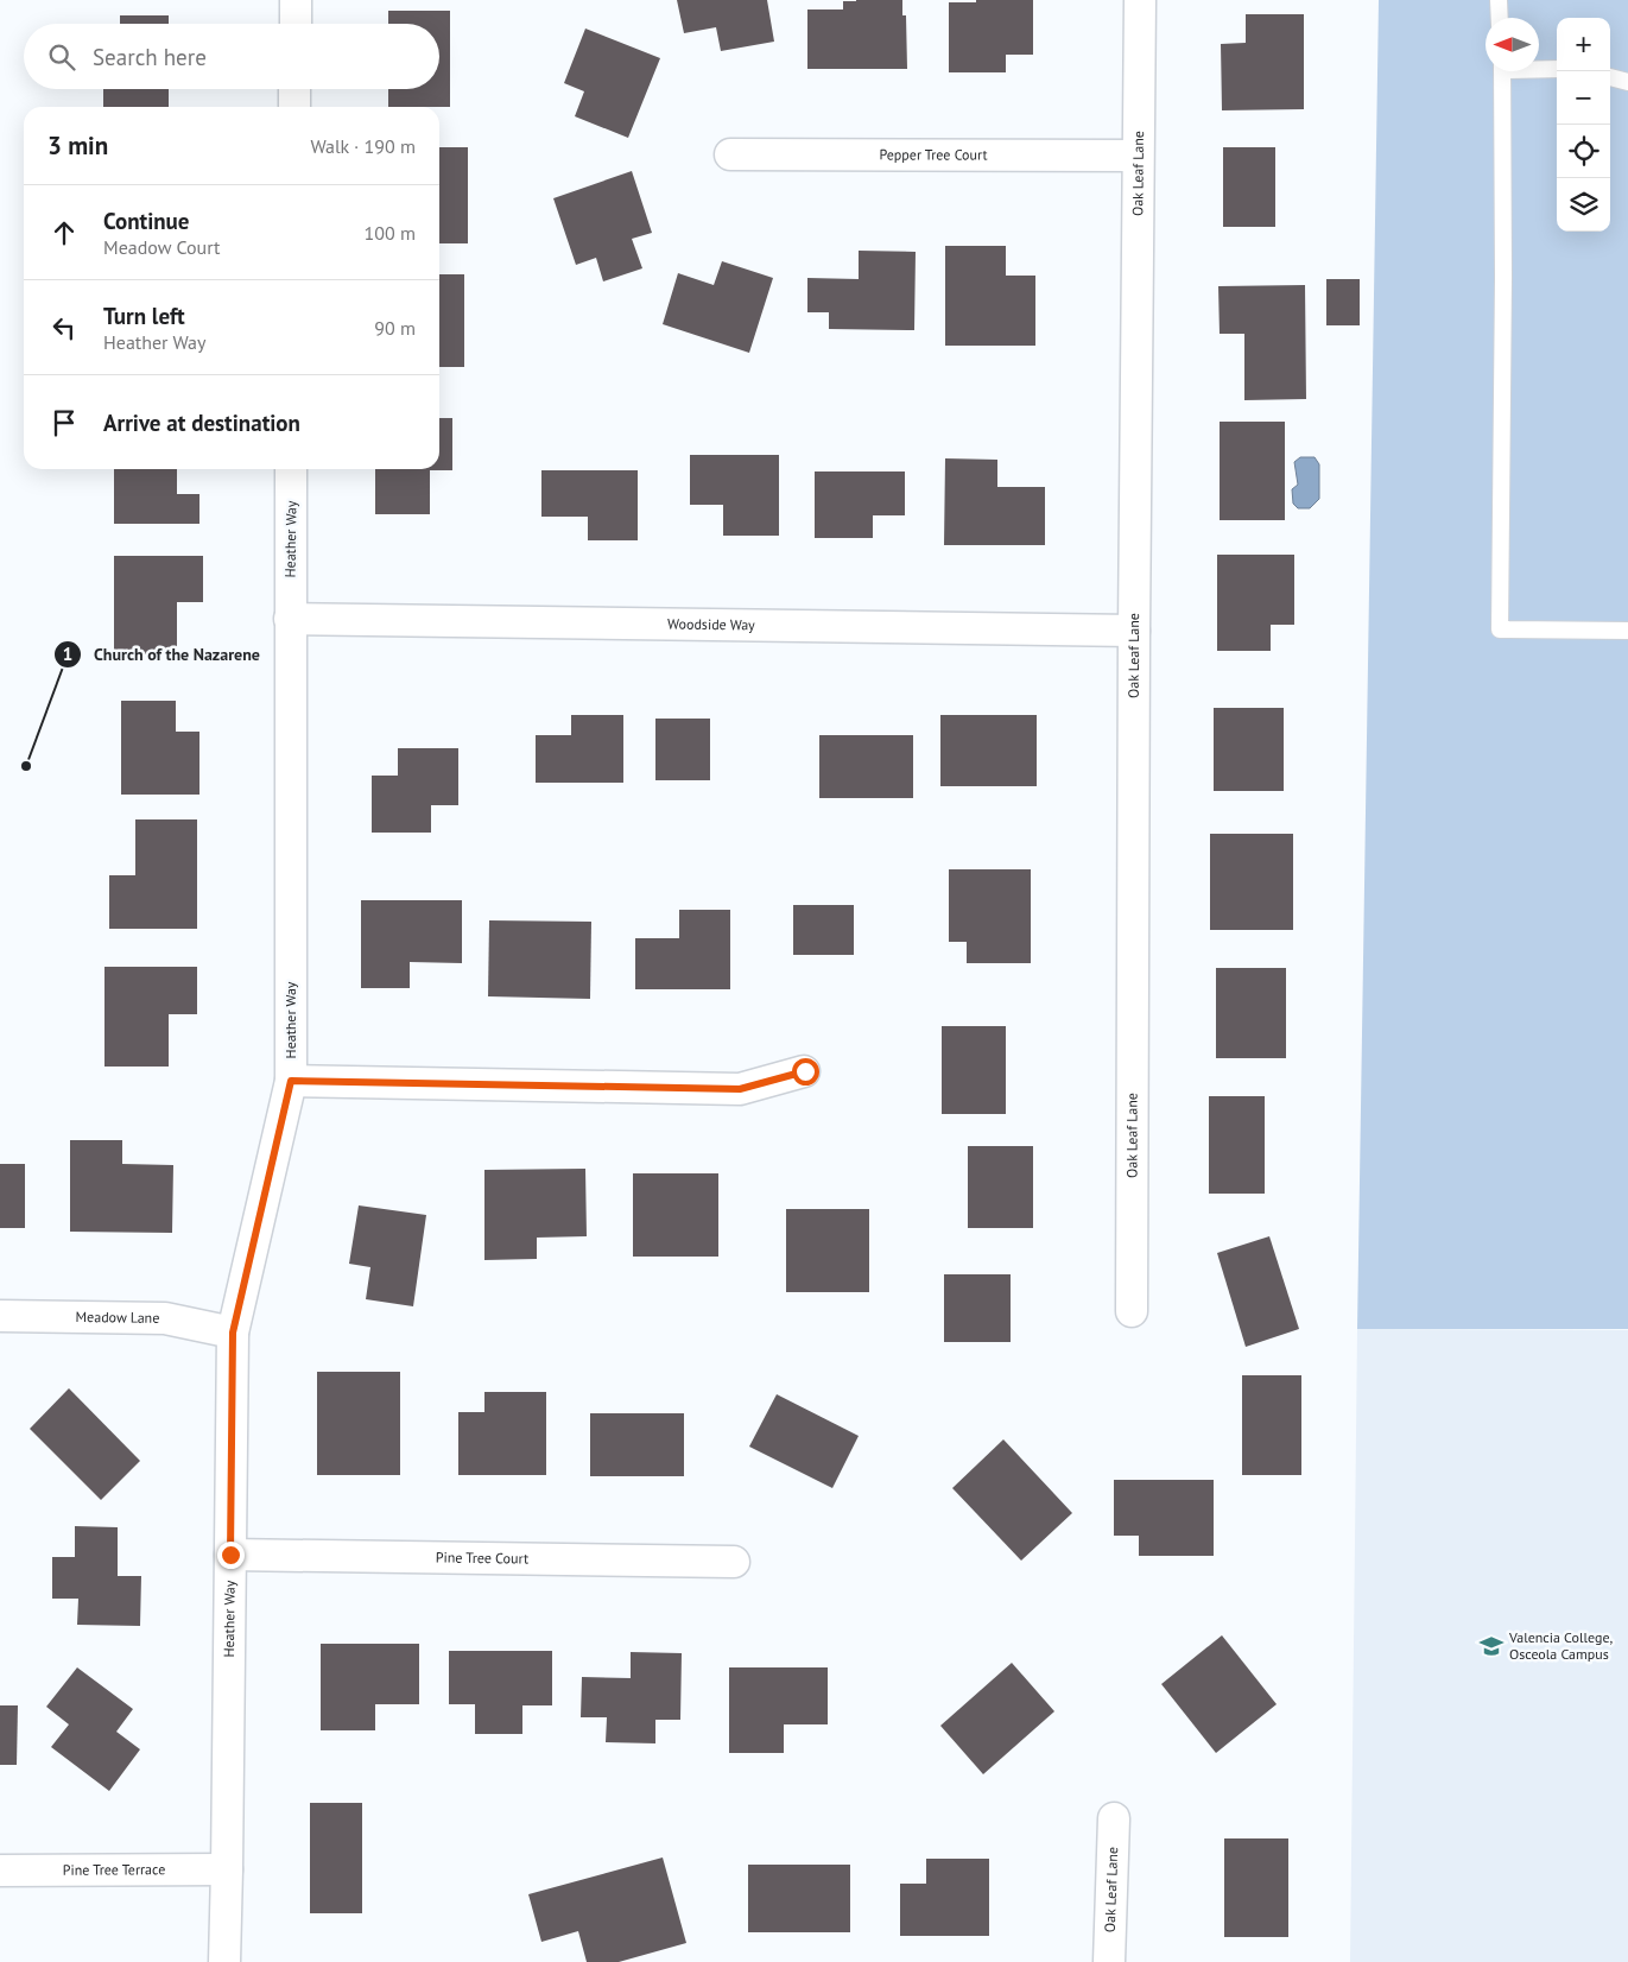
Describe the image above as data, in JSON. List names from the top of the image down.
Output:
{
  "streets": {
    "street": [
      "Pepper Tree Court",
      "Oak Leaf Lane",
      "Heather Way",
      "Woodside Way",
      "Meadow Lane",
      "Pine Tree Court",
      "Pine Tree Terrace"
    ]
  },
  "crossings": [
    ["Pepper Tree Court", "Oak Leaf Lane"],
    ["Oak Leaf Lane", "Woodside Way"],
    ["Heather Way", "Woodside Way"],
    ["Heather Way", "Meadow Lane"],
    ["Heather Way", "Pine Tree Court"],
    ["Heather Way", "Pine Tree Terrace"]
  ],
  "places": {
    "other": ["Church of the Nazarene"],
    "school or university": ["Valencia College, Osceola Campus"]
  },
  "north": "left",
  "page": {
    "map_buttons": ["+", "−"],
    "search": "Search here",
    "heading": ["3 min", "Walk · 190 m"],
    "list": [
      ["Continue", "Meadow Court", "100 m"],
      ["Turn left", "Heather Way", "90 m"],
      "Arrive at destination"
    ]
  }
}
